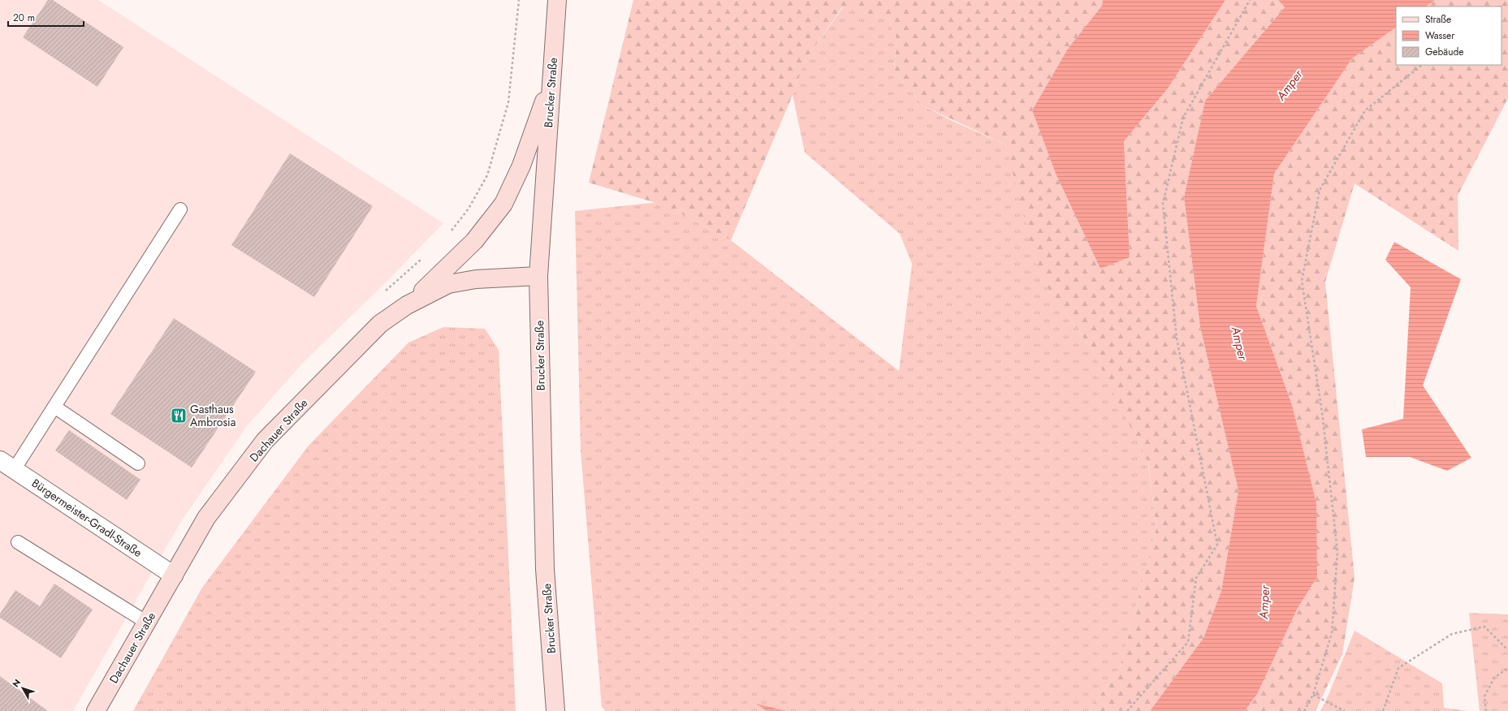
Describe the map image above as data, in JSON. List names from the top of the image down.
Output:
{
  "streets": {
    "main road": ["Brucker Straße", "Dachauer Straße"],
    "street": ["Bürgermeister-Gradl-Straße"]
  },
  "crossings": [
    ["Brucker Straße", "Dachauer Straße"],
    ["Dachauer Straße", "Bürgermeister-Gradl-Straße"]
  ],
  "water": ["Amper"],
  "places": {
    "restaurant": ["Gasthaus Ambrosia"]
  },
  "legend": ["Straße", "Wasser", "Gebäude"],
  "scale_bar": "20 m",
  "north": "top left"
}
